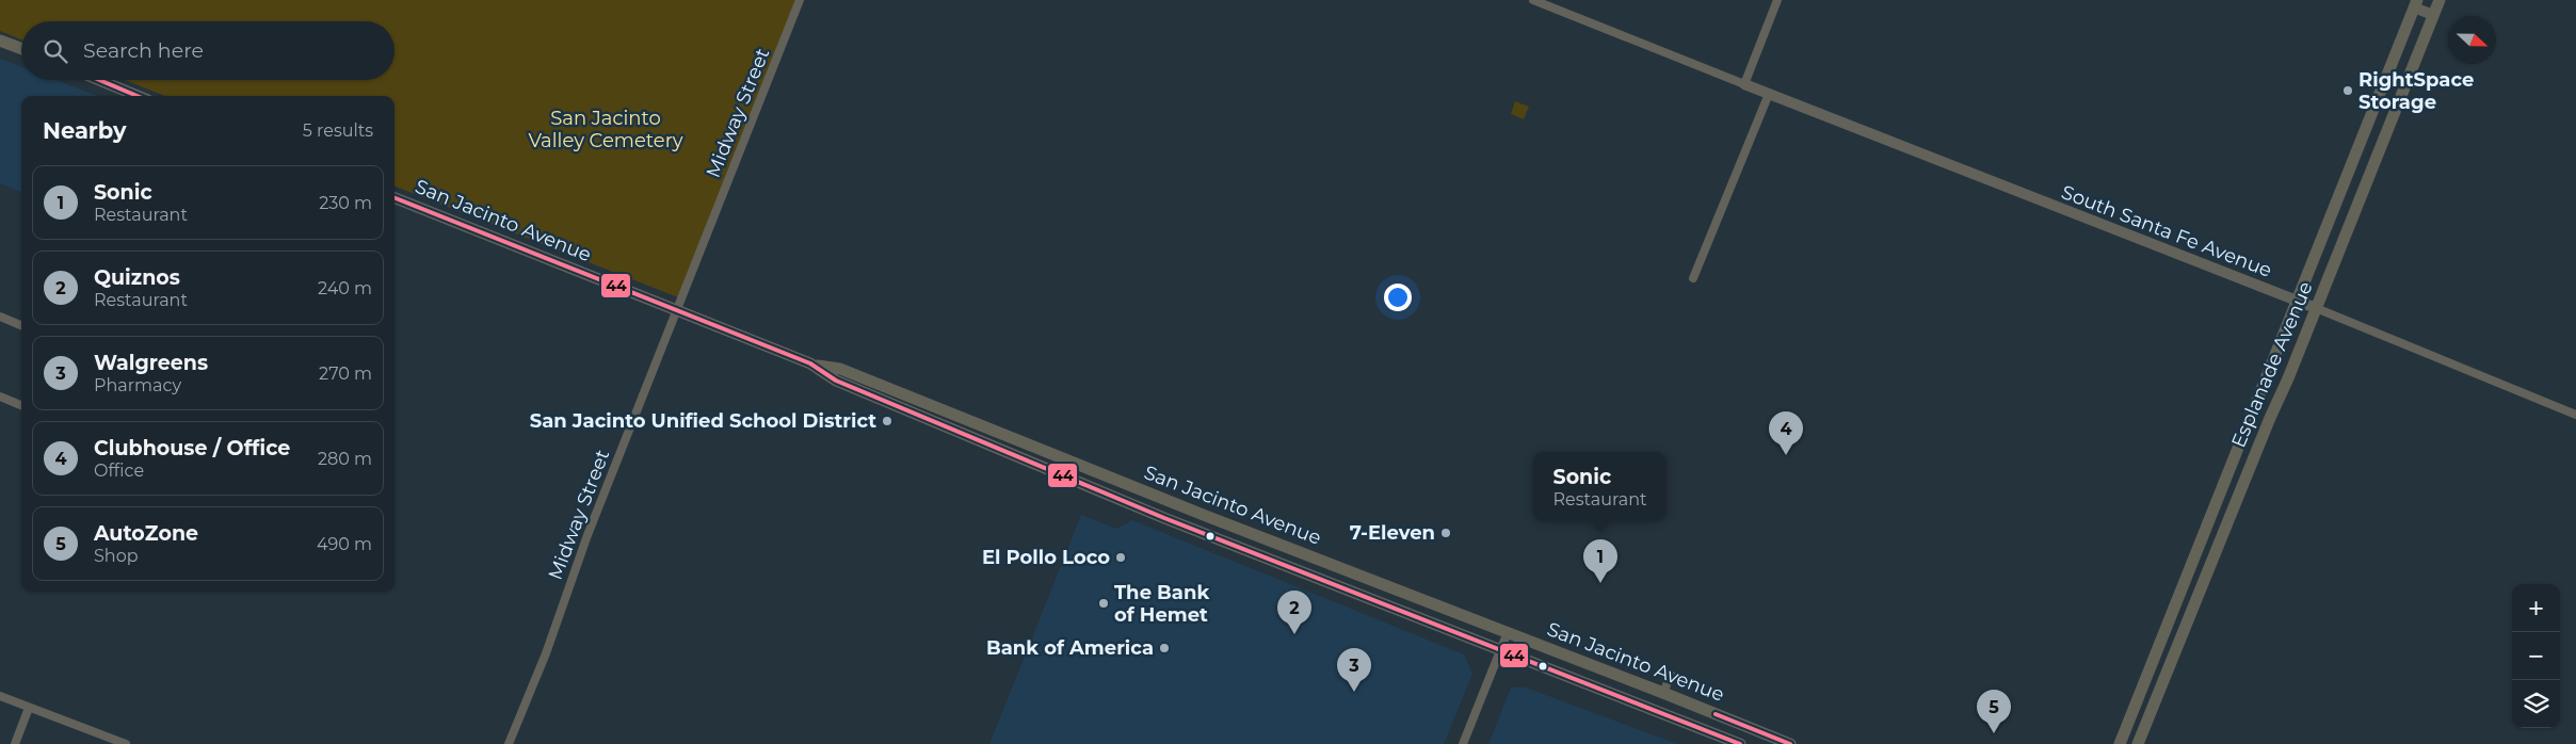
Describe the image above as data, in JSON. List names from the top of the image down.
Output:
{
  "streets": {
    "main road": ["San Jacinto Avenue", "Esplanade Avenue"],
    "street": ["Midway Street", "South Santa Fe Avenue"]
  },
  "crossings": [
    ["Midway Street", "San Jacinto Avenue"],
    ["South Santa Fe Avenue", "Esplanade Avenue"]
  ],
  "parks": ["San Jacinto Valley Cemetery"],
  "places": [
    "RightSpace Storage",
    "San Jacinto Unified School District",
    "7-Eleven",
    "El Pollo Loco",
    "The Bank of Hemet",
    "Bank of America"
  ],
  "lines": ["transit line 44"],
  "north": "right",
  "page": {
    "search": "Search here",
    "heading": ["Nearby", "5 results"],
    "list": [
      {
        "mark": "1",
        "name": "Sonic",
        "note": "Restaurant",
        "value": "230 m"
      },
      {
        "mark": "2",
        "name": "Quiznos",
        "note": "Restaurant",
        "value": "240 m"
      },
      {
        "mark": "3",
        "name": "Walgreens",
        "note": "Pharmacy",
        "value": "270 m"
      },
      {
        "mark": "4",
        "name": "Clubhouse / Office",
        "note": "Office",
        "value": "280 m"
      },
      {
        "mark": "5",
        "name": "AutoZone",
        "note": "Shop",
        "value": "490 m"
      }
    ],
    "pins": [
      "4",
      "1",
      "2",
      "3",
      "5"
    ],
    "popup": ["Sonic", "Restaurant"],
    "map_buttons": ["+", "−"]
  }
}
